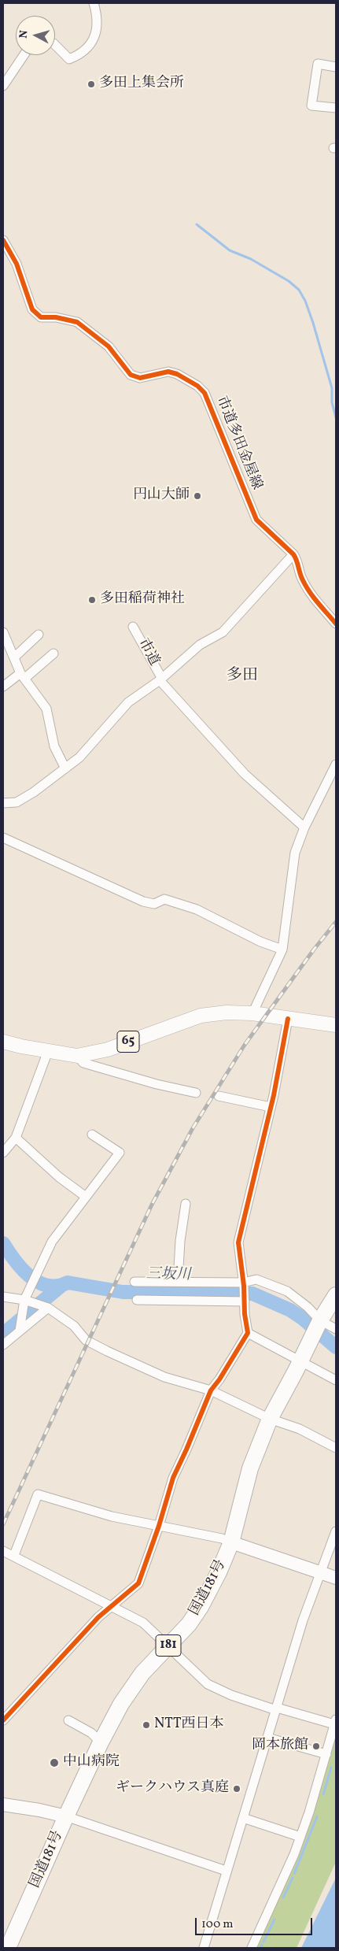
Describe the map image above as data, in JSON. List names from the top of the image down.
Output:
{
  "streets": {
    "highway": ["国道181号", "181"],
    "main road": ["65"],
    "street": ["市道多田金屋線", "市道"]
  },
  "districts": ["多田"],
  "water": ["三坂川"],
  "places": [
    "多田上集会所",
    "円山大師",
    "多田稲荷神社",
    "NTT西日本",
    "岡本旅館",
    "中山病院",
    "ギークハウス真庭"
  ],
  "scale_bar": "100 m",
  "north": "left"
}
